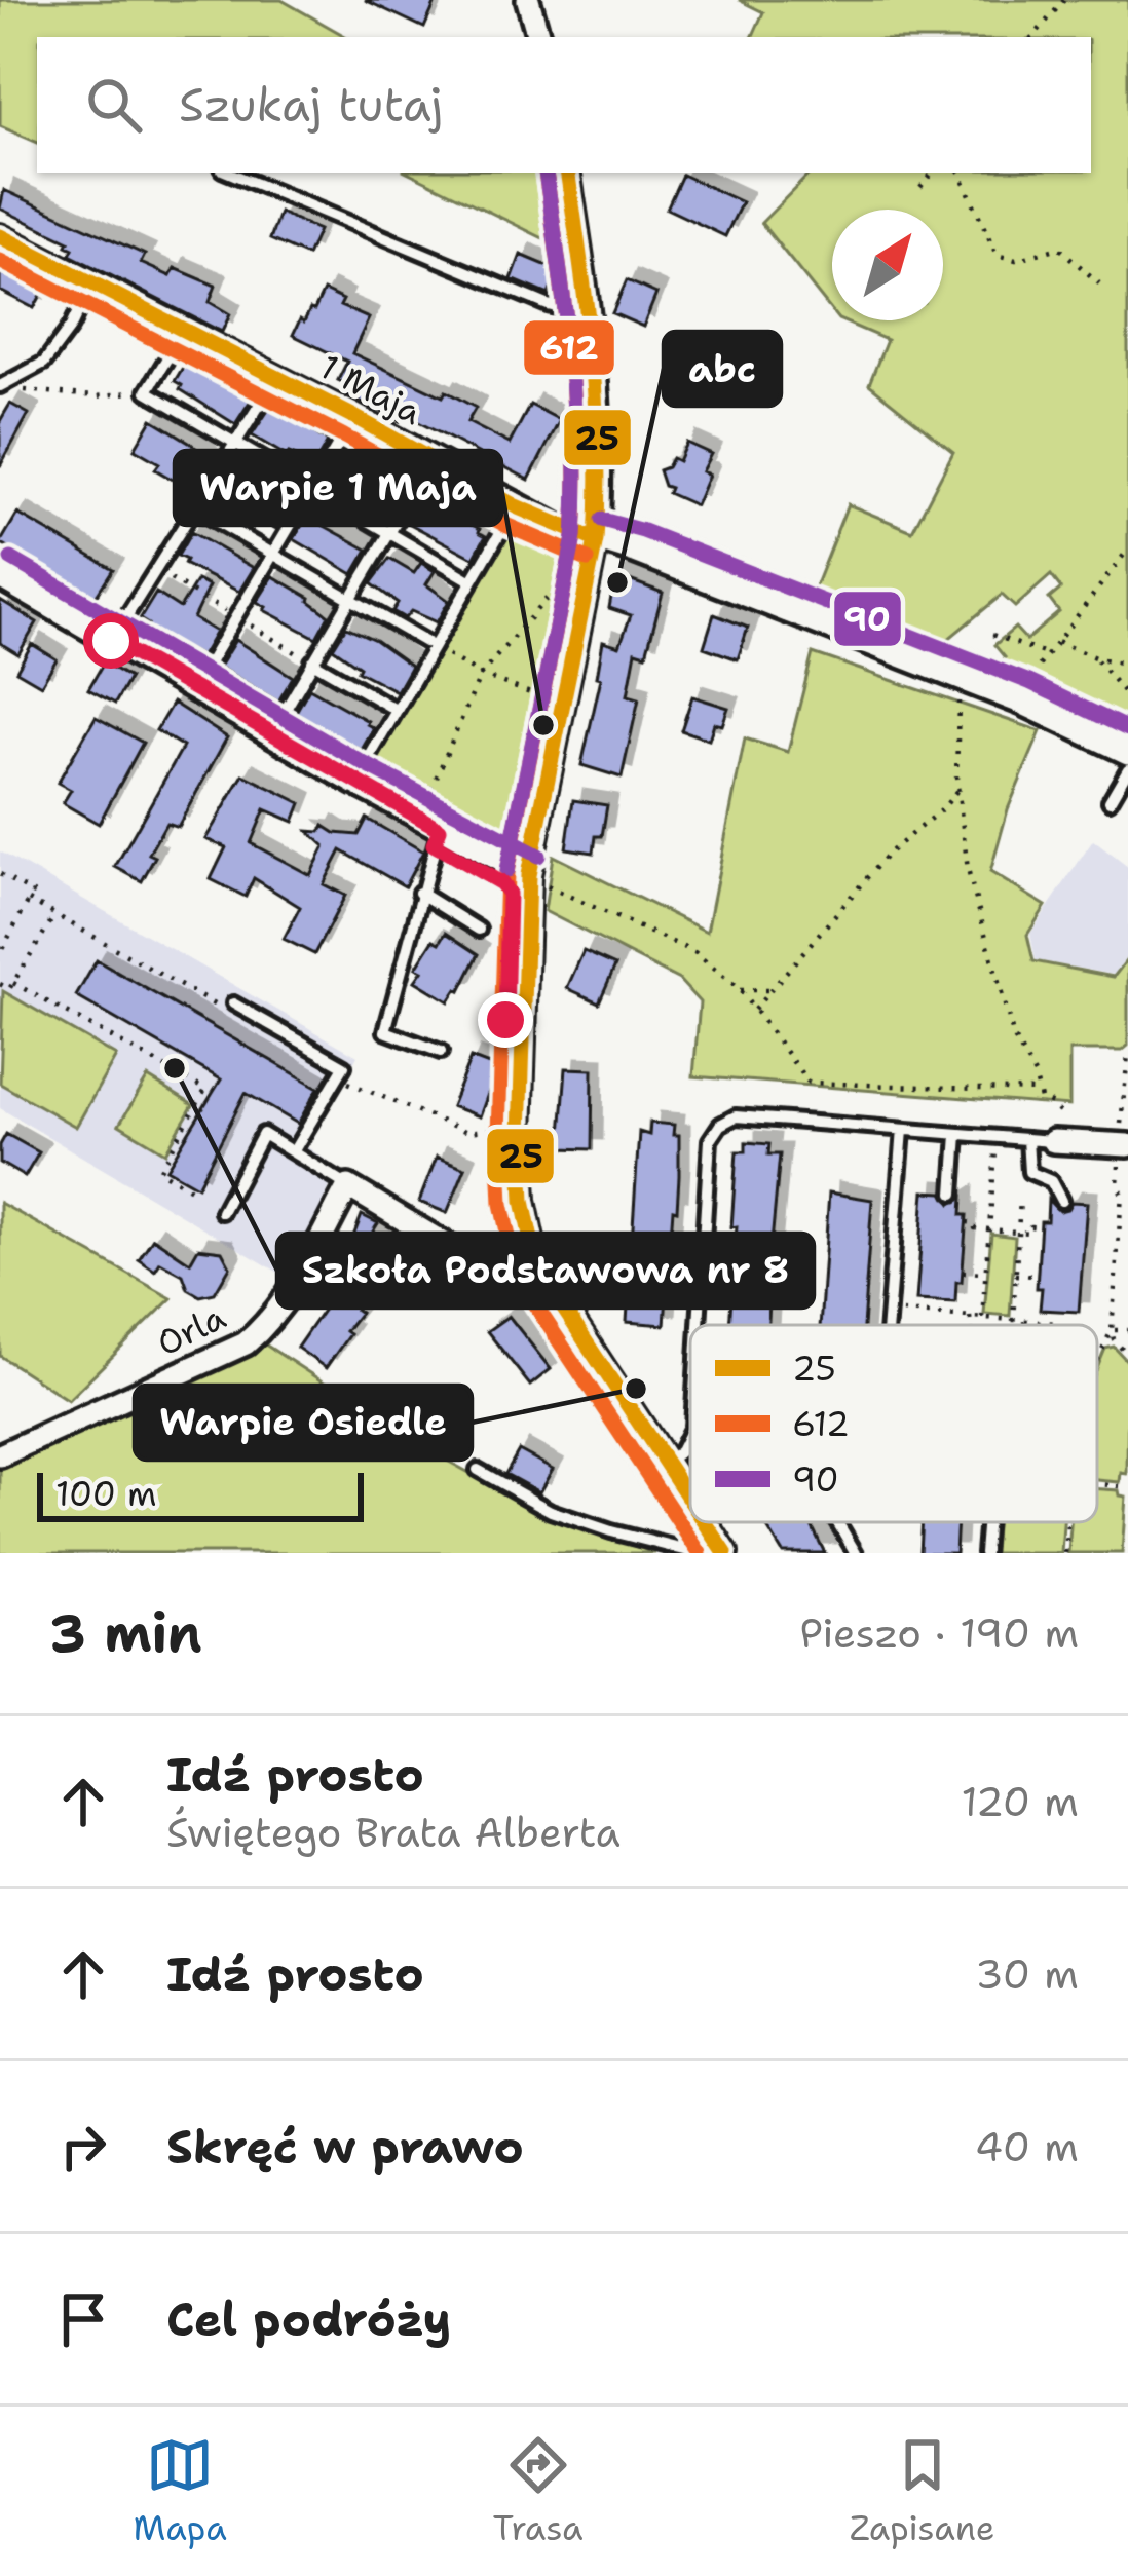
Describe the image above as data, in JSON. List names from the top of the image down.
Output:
{
  "streets": {
    "street": ["1 Maja", "Orla"]
  },
  "places": [
    "abc",
    "Warpie 1 Maja",
    "Szkoła Podstawowa nr 8",
    "Warpie Osiedle"
  ],
  "lines": ["transit line 25", "transit line 612", "transit line 90"],
  "legend": ["25", "612", "90"],
  "scale_bar": "100 m",
  "north": "top right",
  "page": {
    "search": "Szukaj tutaj",
    "scale": "100 m",
    "heading": ["3 min", "Pieszo · 190 m"],
    "list": [
      ["Idź prosto", "Świętego Brata Alberta", "120 m"],
      ["Idź prosto", "30 m"],
      ["Skręć w prawo", "40 m"],
      "Cel podróży"
    ],
    "nav": ["Mapa", "Trasa", "Zapisane"]
  }
}
